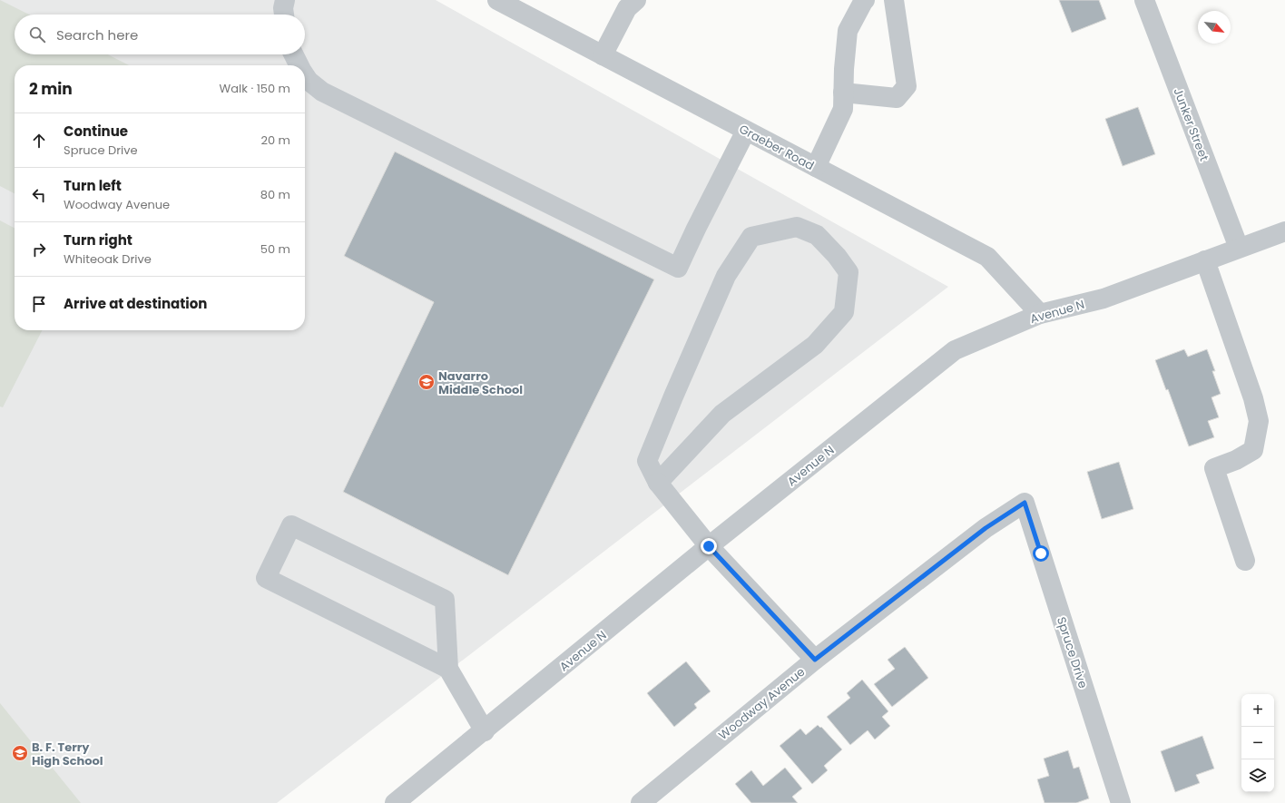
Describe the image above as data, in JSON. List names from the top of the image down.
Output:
{
  "streets": {
    "street": [
      "Junker Street",
      "Graeber Road",
      "Avenue N",
      "Spruce Drive",
      "Woodway Avenue"
    ]
  },
  "crossings": [
    ["Junker Street", "Avenue N"],
    ["Graeber Road", "Avenue N"],
    ["Spruce Drive", "Woodway Avenue"]
  ],
  "places": {
    "school or university": ["Navarro Middle School", "B. F. Terry High School"]
  },
  "north": "bottom right",
  "page": {
    "search": "Search here",
    "heading": ["2 min", "Walk · 150 m"],
    "list": [
      ["Continue", "Spruce Drive", "20 m"],
      ["Turn left", "Woodway Avenue", "80 m"],
      ["Turn right", "Whiteoak Drive", "50 m"],
      "Arrive at destination"
    ],
    "map_buttons": ["+", "−"]
  }
}
